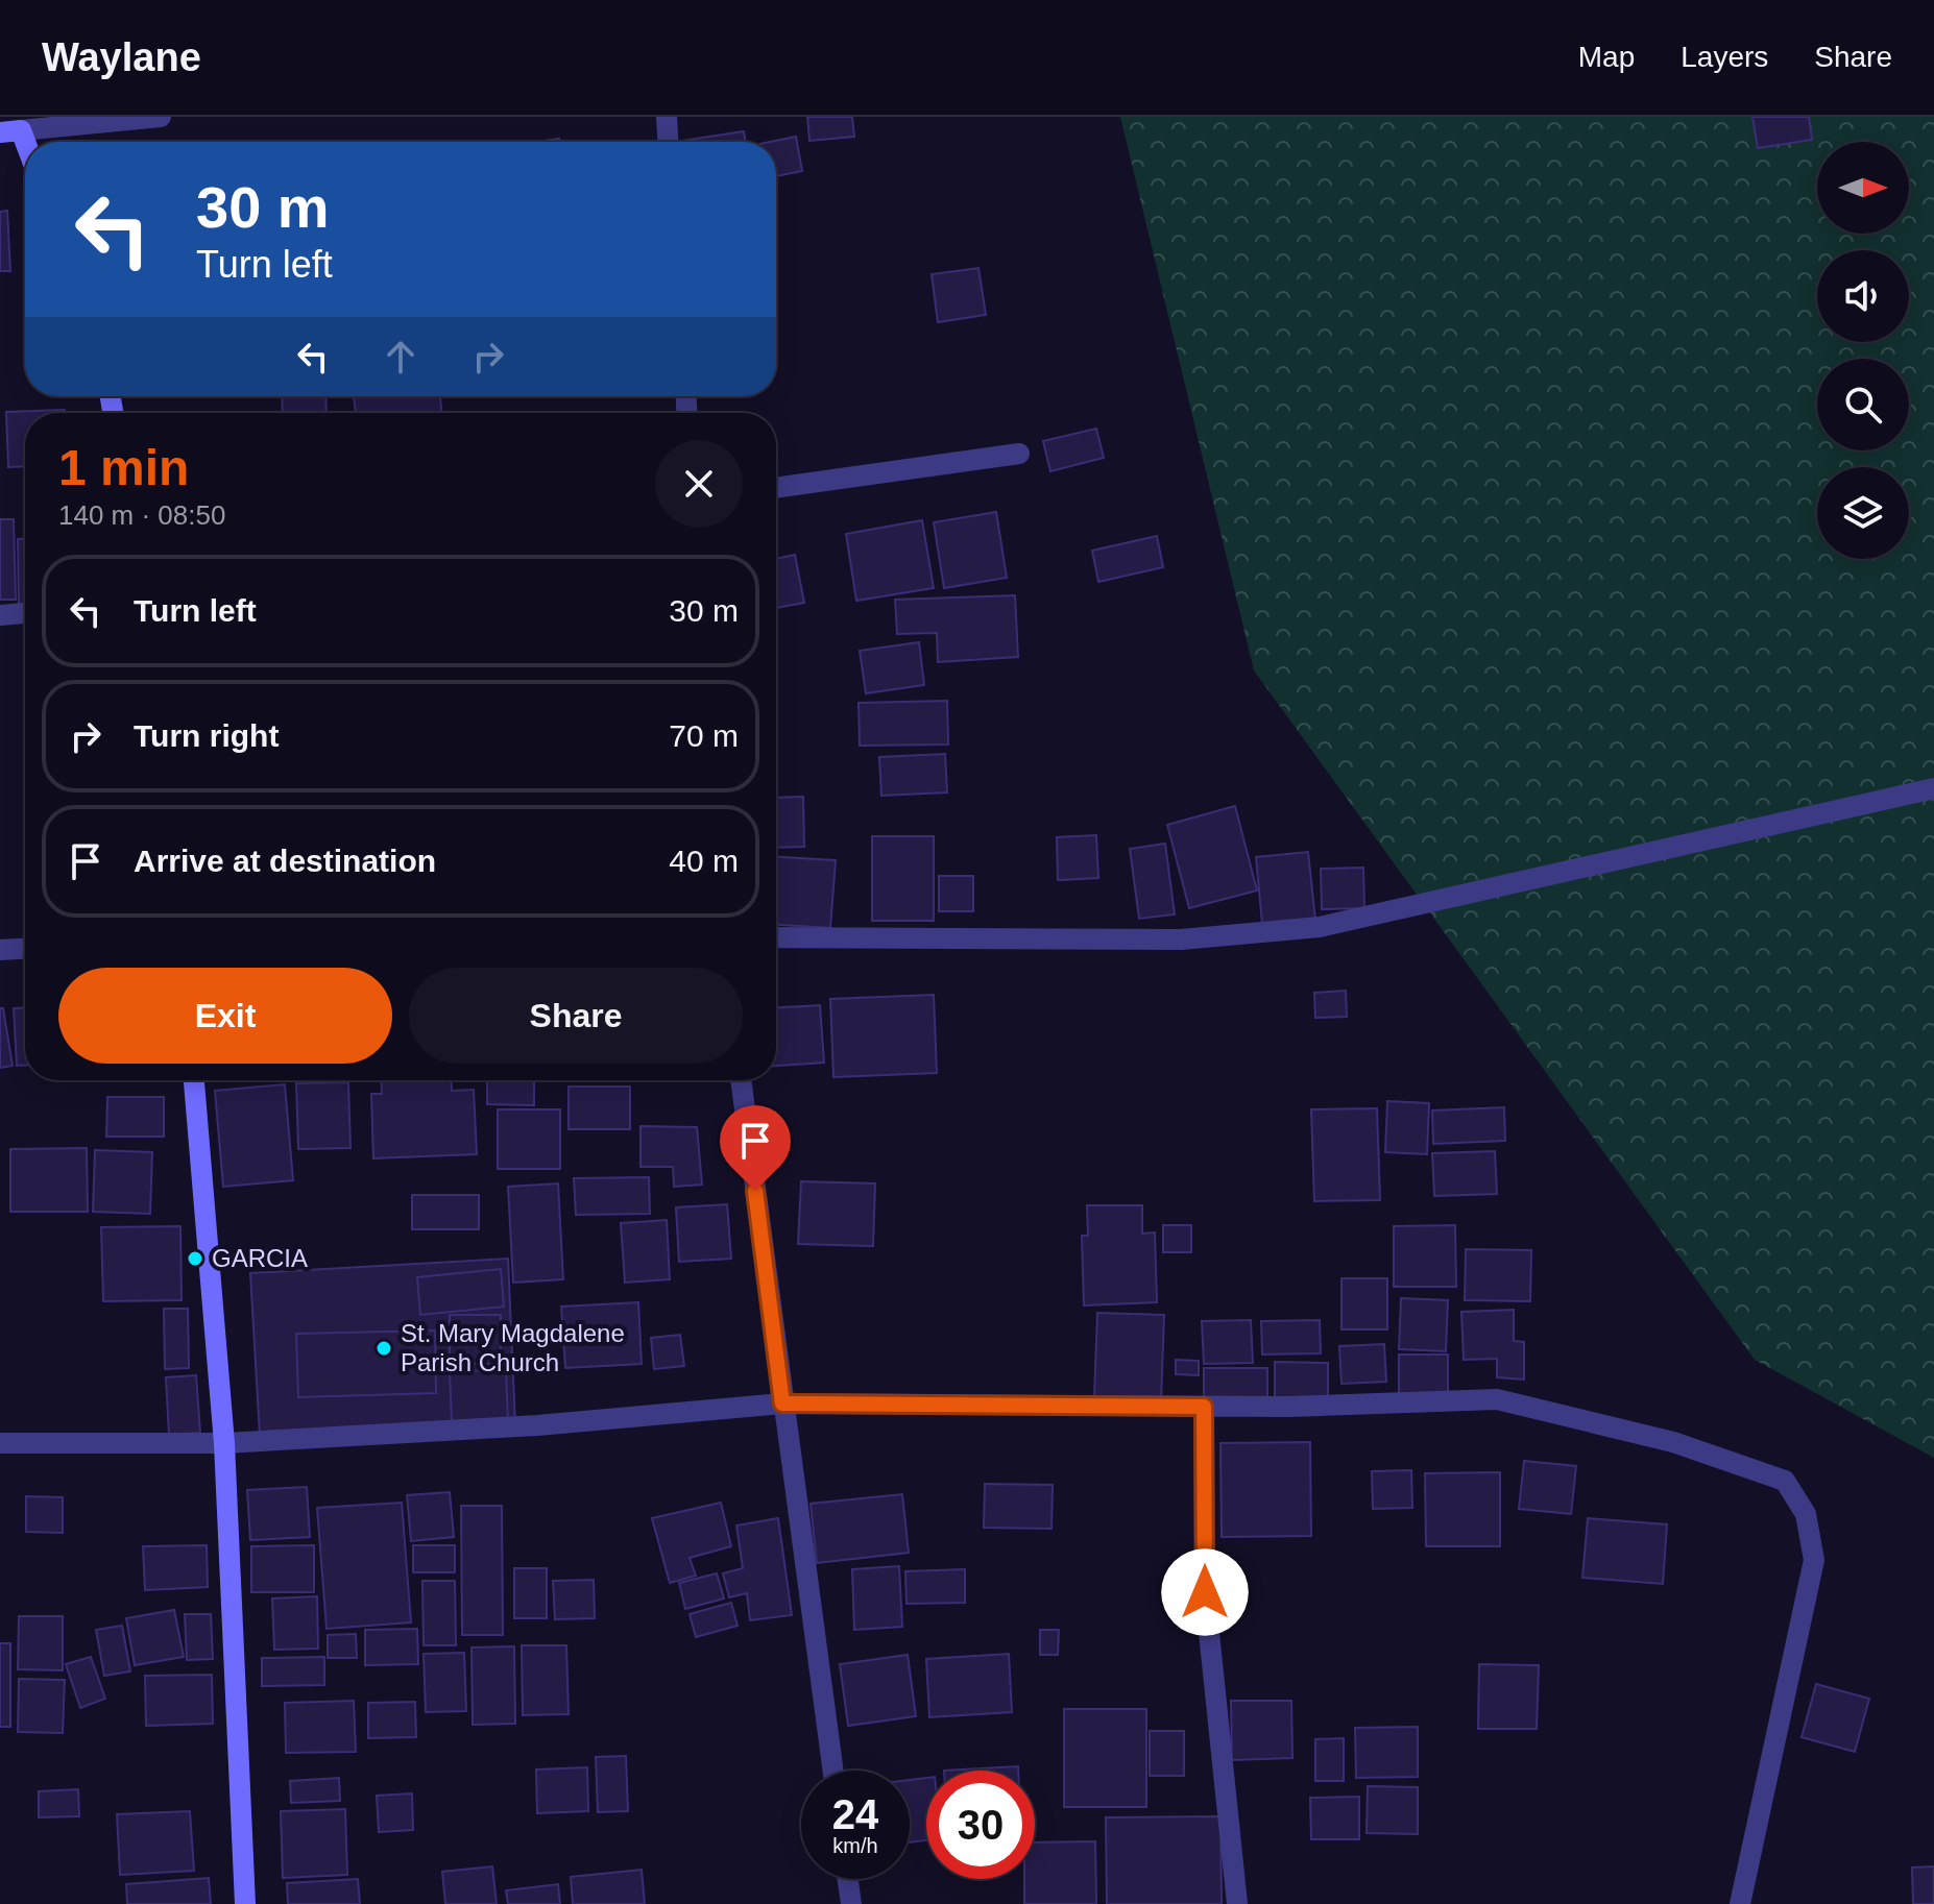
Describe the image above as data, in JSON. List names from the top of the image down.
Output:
{
  "places": ["GARCIA", "St. Mary Magdalene Parish Church"],
  "north": "right",
  "page": {
    "header": "Waylane",
    "nav": ["Map", "Layers", "Share"],
    "turn": ["30 m", "Turn left"],
    "heading": ["1 min", "140 m · 08:50"],
    "list": [
      {
        "name": "Turn left",
        "value": "30 m"
      },
      {
        "name": "Turn right",
        "value": "70 m"
      },
      {
        "name": "Arrive at destination",
        "value": "40 m"
      }
    ],
    "buttons": ["Exit", "Share"],
    "speed": "24 km/h",
    "limit": "30"
  }
}
